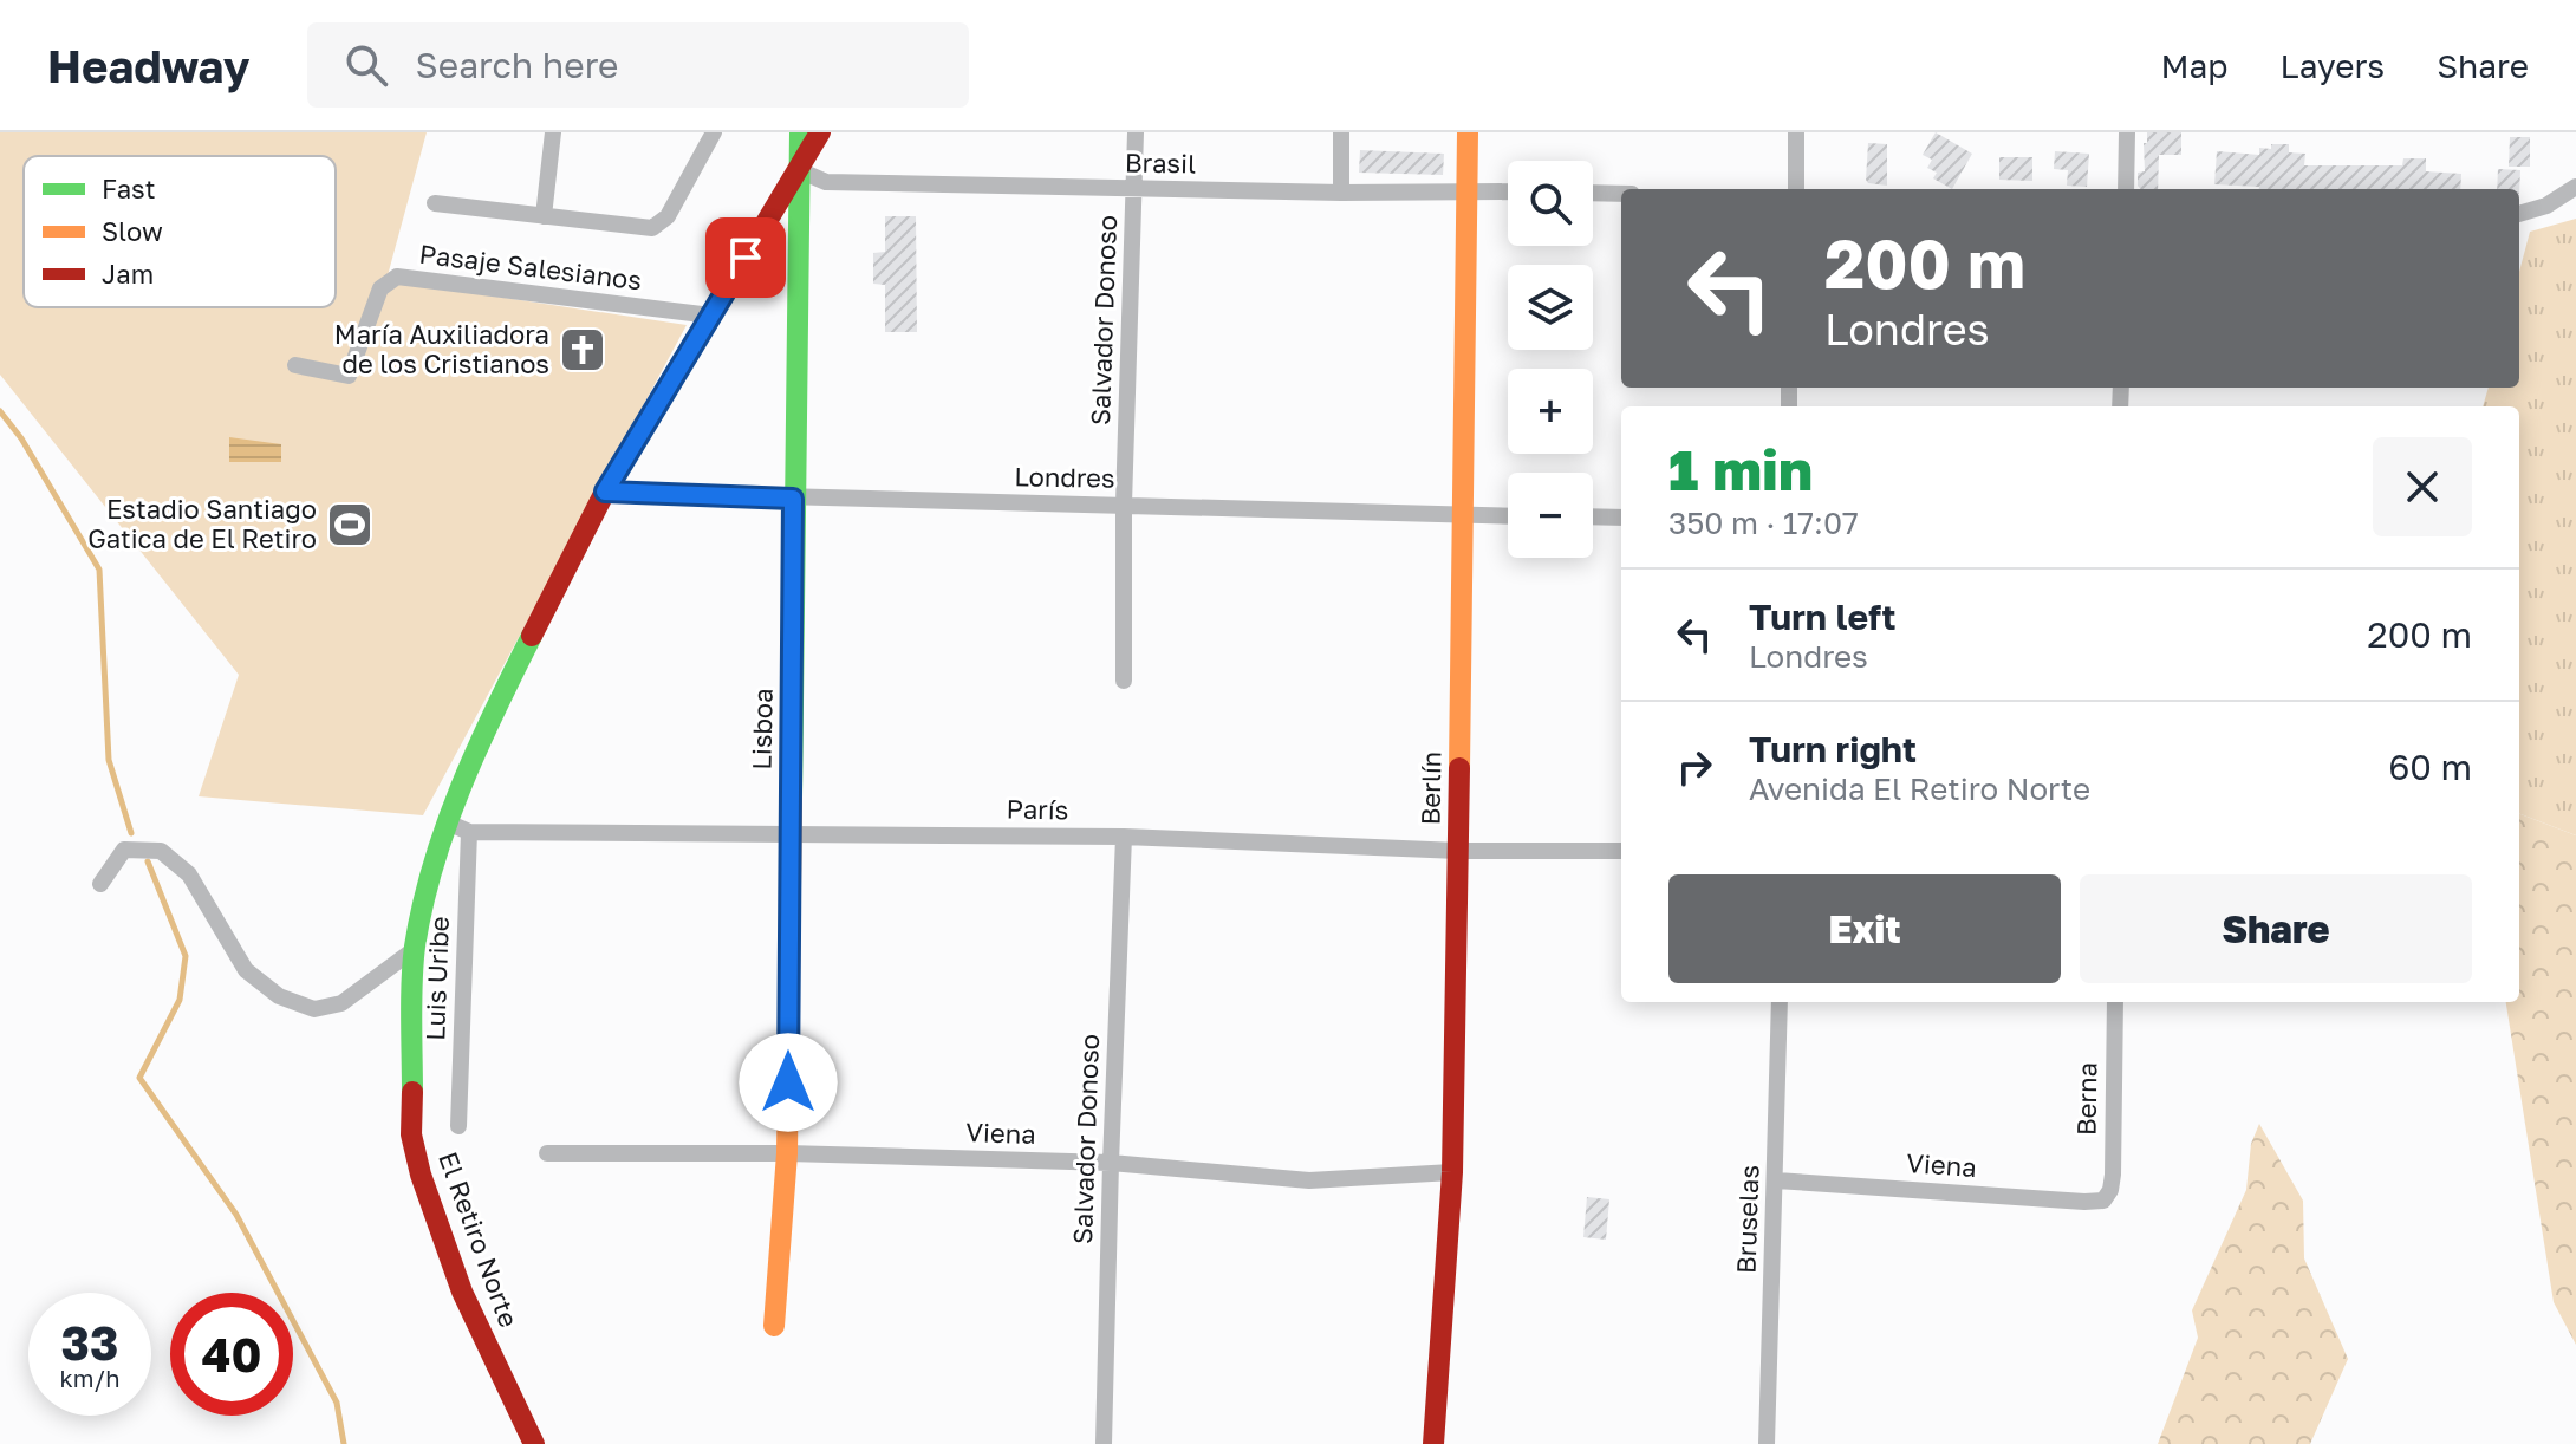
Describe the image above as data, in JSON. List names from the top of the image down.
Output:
{
  "streets": {
    "street": [
      "Brasil",
      "Pasaje Salesianos",
      "Salvador Donoso",
      "Londres",
      "Lisboa",
      "Berlín",
      "París",
      "Luis Uribe",
      "Berna",
      "Viena",
      "Bruselas",
      "El Retiro Norte"
    ]
  },
  "crossings": [
    ["Brasil", "Salvador Donoso"],
    ["Brasil", "Lisboa"],
    ["Brasil", "Berlín"],
    ["Brasil", "El Retiro Norte"],
    ["Pasaje Salesianos", "El Retiro Norte"],
    ["Salvador Donoso", "Londres"],
    ["Salvador Donoso", "París"],
    ["Salvador Donoso", "Viena"],
    ["Londres", "Lisboa"],
    ["Londres", "Berlín"],
    ["Londres", "El Retiro Norte"],
    ["Lisboa", "París"],
    ["Lisboa", "Viena"],
    ["Lisboa", "El Retiro Norte"],
    ["Berlín", "París"],
    ["Berlín", "Viena"],
    ["París", "Luis Uribe"],
    ["París", "El Retiro Norte"],
    ["Luis Uribe", "El Retiro Norte"],
    ["Berna", "Viena"],
    ["Viena", "Bruselas"]
  ],
  "places": {
    "church": ["María Auxiliadora de los Cristianos"],
    "sports": ["Estadio Santiago Gatica de El Retiro"]
  },
  "legend": ["Fast", "Slow", "Jam"],
  "page": {
    "header": "Headway",
    "search": "Search here",
    "nav": ["Map", "Layers", "Share"],
    "map_buttons": ["+", "−"],
    "turn": ["200 m", "Londres"],
    "heading": ["1 min", "350 m · 17:07"],
    "list": [
      {
        "name": "Turn left",
        "note": "Londres",
        "value": "200 m"
      },
      {
        "name": "Turn right",
        "note": "Avenida El Retiro Norte",
        "value": "60 m"
      }
    ],
    "buttons": ["Exit", "Share"],
    "speed": "33 km/h",
    "limit": "40"
  }
}
